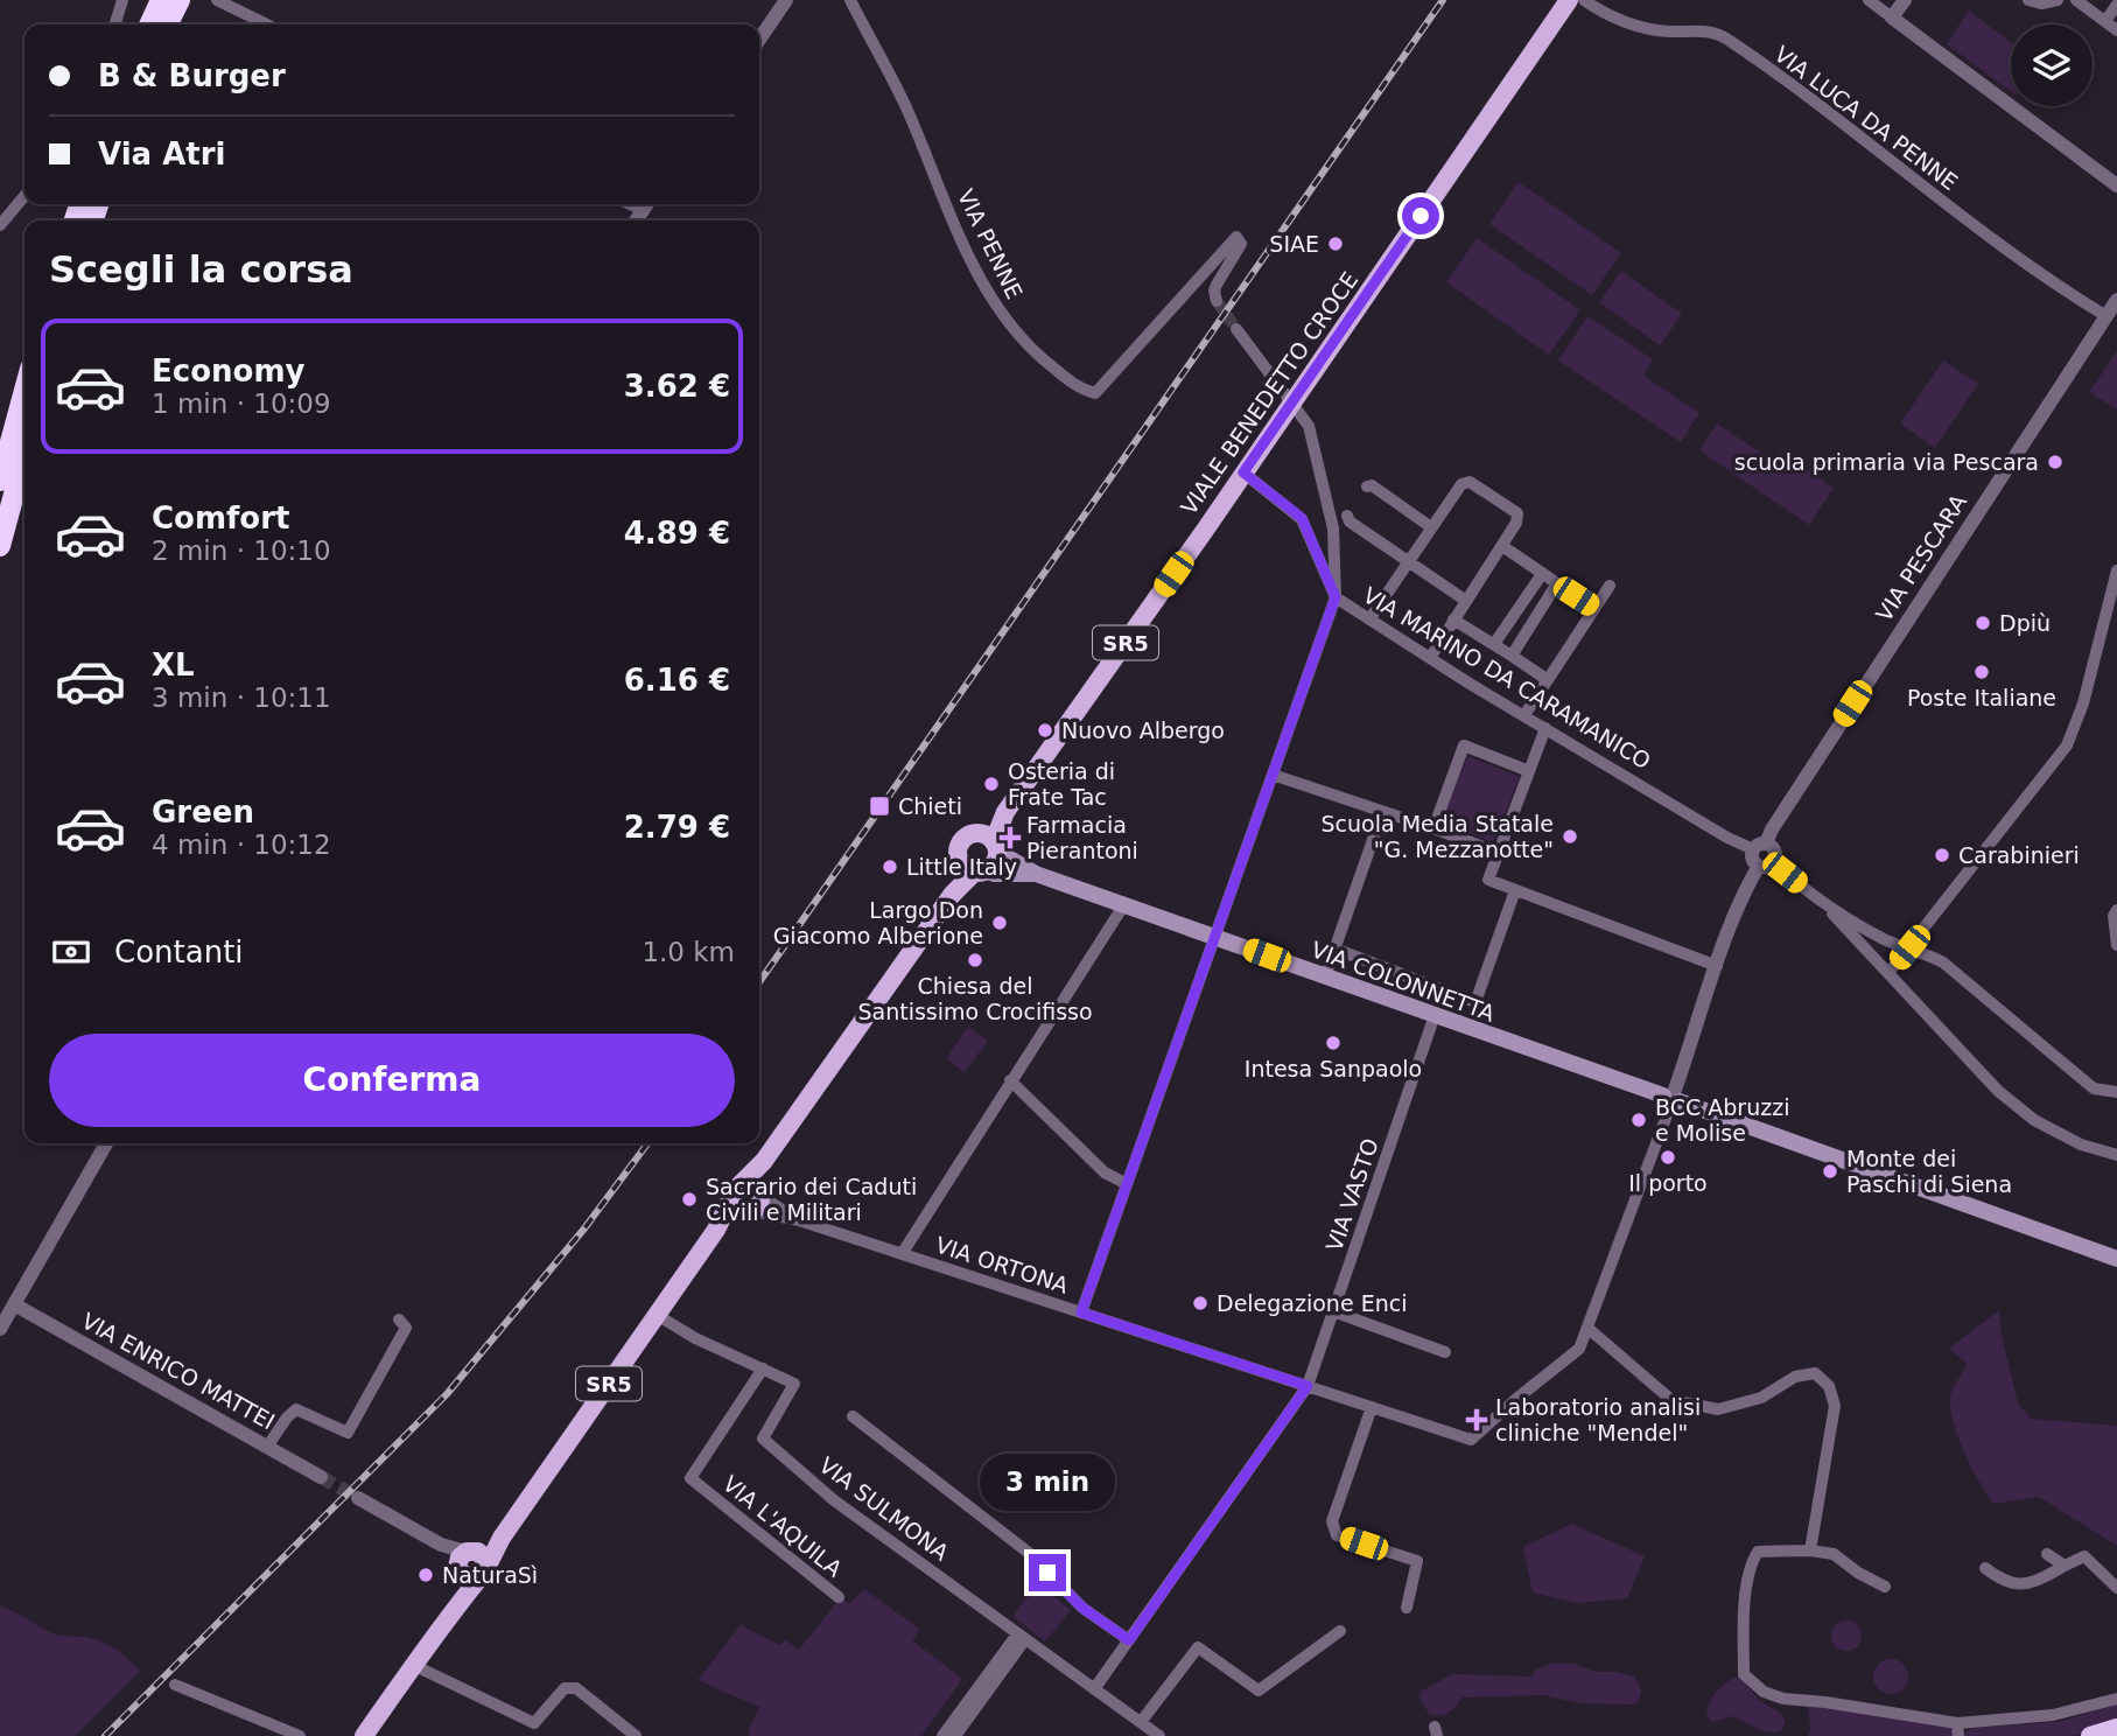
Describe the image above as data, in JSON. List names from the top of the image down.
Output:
{
  "streets": {
    "main road": ["VIALE BENEDETTO CROCE", "SR5", "VIA COLONNETTA"],
    "street": [
      "VIA LUCA DA PENNE",
      "VIA PENNE",
      "VIA PESCARA",
      "VIA MARINO DA CARAMANICO",
      "VIA VASTO",
      "VIA ORTONA",
      "VIA ENRICO MATTEI",
      "VIA SULMONA",
      "VIA L'AQUILA"
    ]
  },
  "crossings": [
    ["VIA LUCA DA PENNE", "VIA PESCARA"],
    ["VIALE BENEDETTO CROCE", "SR5"],
    ["VIALE BENEDETTO CROCE", "VIA MARINO DA CARAMANICO"],
    ["VIA PESCARA", "VIA MARINO DA CARAMANICO"],
    ["SR5", "VIA ORTONA"],
    ["SR5", "VIA SULMONA"],
    ["VIA COLONNETTA", "VIA VASTO"],
    ["VIA VASTO", "VIA ORTONA"],
    ["VIA VASTO", "VIA SULMONA"],
    ["VIA SULMONA", "VIA L'AQUILA"]
  ],
  "places": {
    "other": [
      "SIAE",
      "scuola primaria via Pescara",
      "Dpiù",
      "Poste Italiane",
      "Nuovo Albergo",
      "Osteria di Frate Tac",
      "Scuola Media Statale \"G. Mezzanotte\"",
      "Carabinieri",
      "Little Italy",
      "Largo Don Giacomo Alberione",
      "Chiesa del Santissimo Crocifisso",
      "Intesa Sanpaolo",
      "BCC Abruzzi e Molise",
      "Il porto",
      "Monte dei Paschi di Siena",
      "Sacrario dei Caduti Civili e Militari",
      "Delegazione Enci",
      "NaturaSì"
    ],
    "transit": ["Chieti"],
    "health": ["Farmacia Pierantoni", "Laboratorio analisi cliniche \"Mendel\""]
  },
  "page": {
    "banner": ["B & Burger", "Via Atri"],
    "heading": "Scegli la corsa",
    "list": [
      {
        "name": "Economy",
        "note": "1 min · 10:09",
        "value": "3.62 €"
      },
      {
        "name": "Comfort",
        "note": "2 min · 10:10",
        "value": "4.89 €"
      },
      {
        "name": "XL",
        "note": "3 min · 10:11",
        "value": "6.16 €"
      },
      {
        "name": "Green",
        "note": "4 min · 10:12",
        "value": "2.79 €"
      }
    ],
    "pay": ["Contanti", "1.0 km"],
    "buttons": "Conferma",
    "bubble": "3 min"
  }
}
